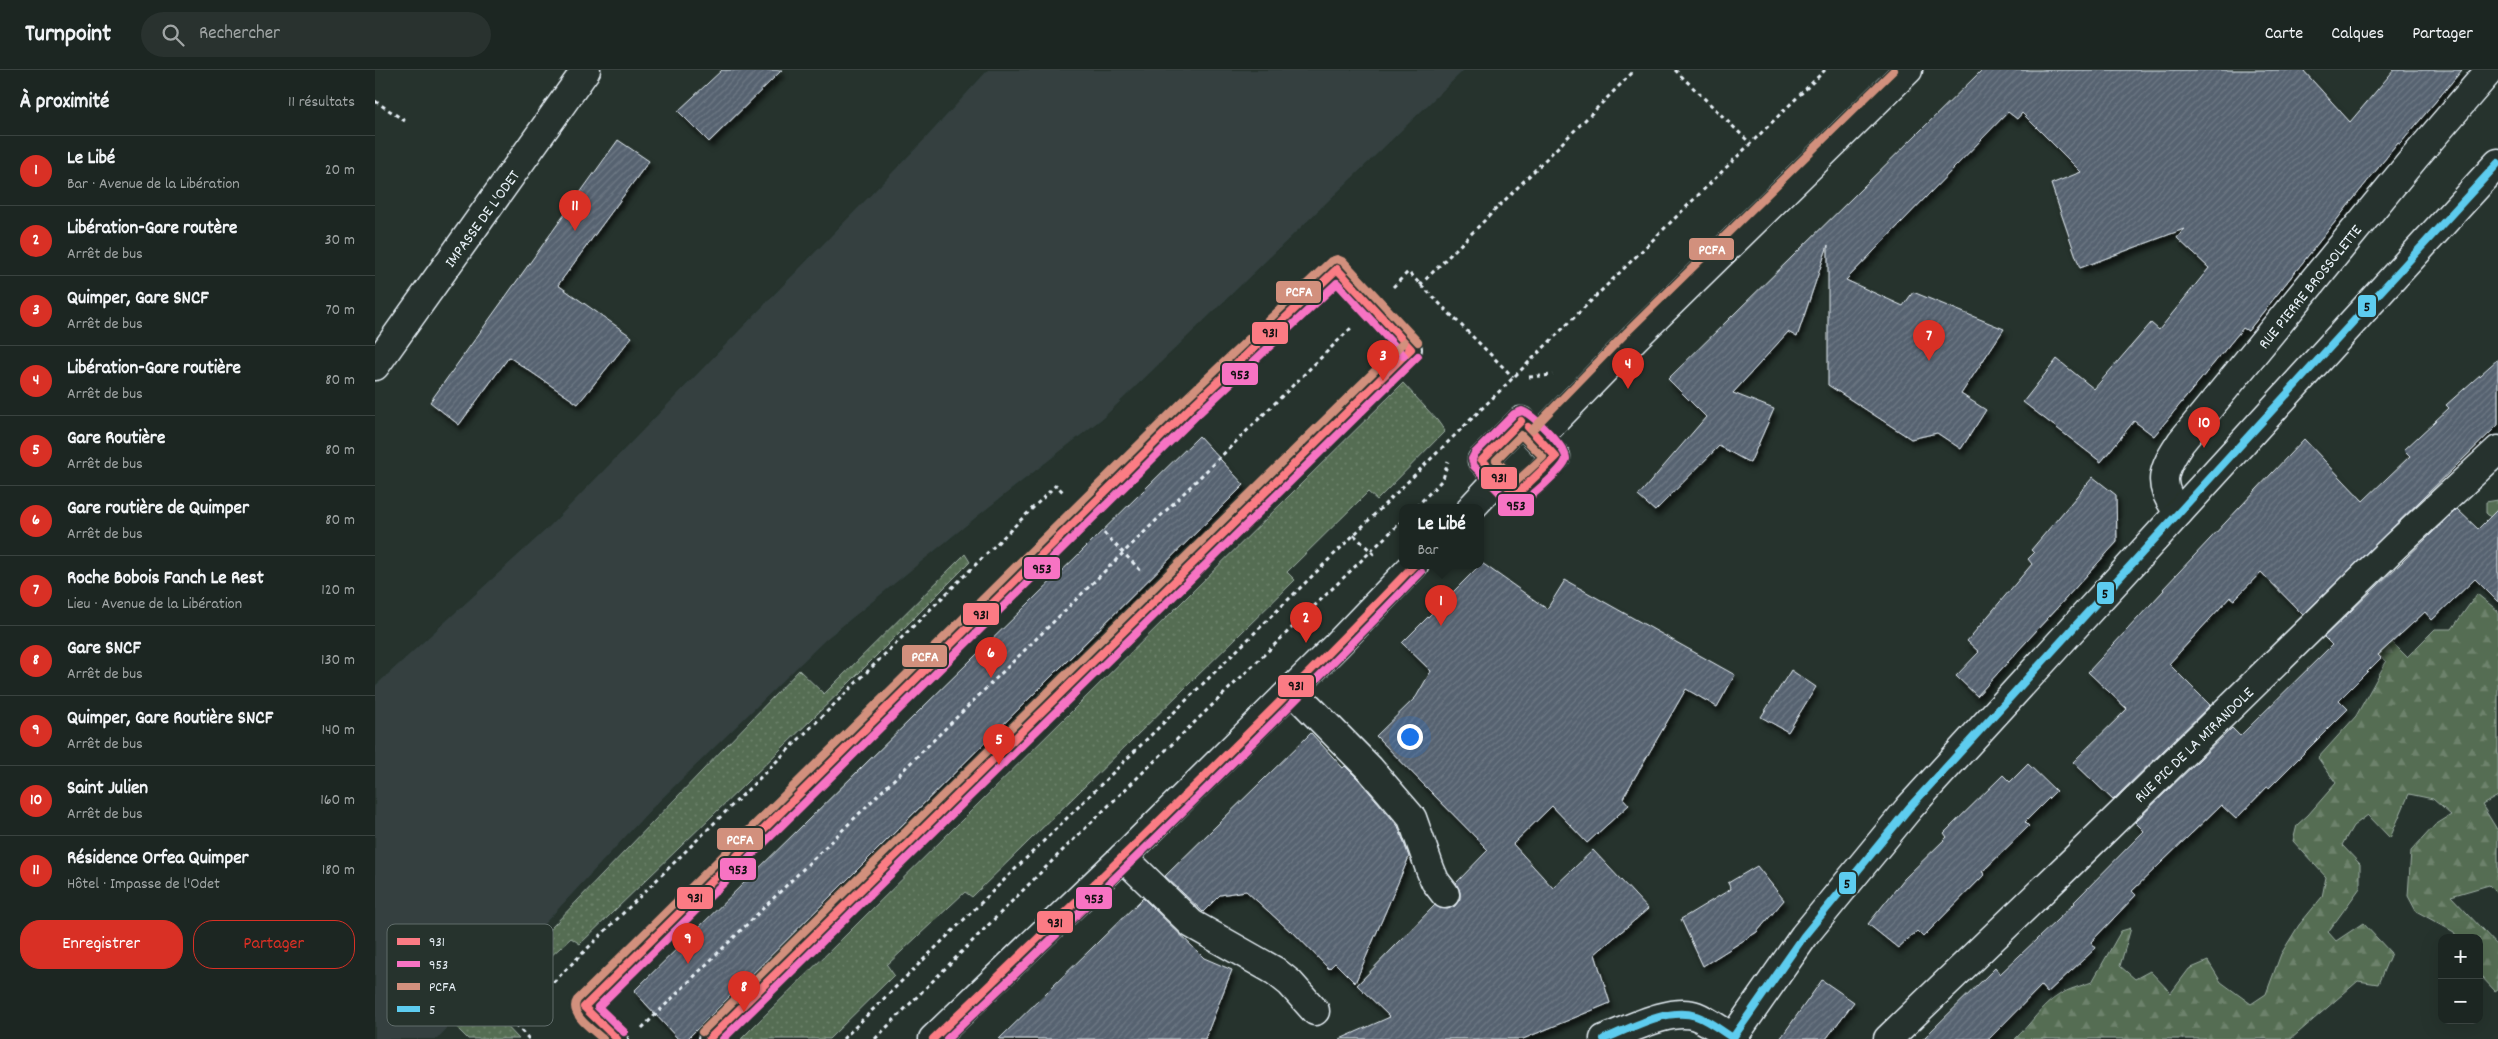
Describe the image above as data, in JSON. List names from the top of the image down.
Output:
{
  "streets": {
    "street": ["IMPASSE DE L'ODET", "RUE PIERRE BROSSOLETTE", "RUE PIC DE LA MIRANDOLE"]
  },
  "lines": [
    "transit line PCFA",
    "transit line 5",
    "transit line 931",
    "transit line 953"
  ],
  "legend": [
    "931",
    "953",
    "PCFA",
    "5"
  ],
  "page": {
    "header": "Turnpoint",
    "search": "Rechercher",
    "nav": ["Carte", "Calques", "Partager"],
    "heading": ["À proximité", "11 résultats"],
    "list": [
      {
        "mark": "1",
        "name": "Le Libé",
        "note": "Bar · Avenue de la Libération",
        "value": "20 m"
      },
      {
        "mark": "2",
        "name": "Libération-Gare routère",
        "note": "Arrêt de bus",
        "value": "30 m"
      },
      {
        "mark": "3",
        "name": "Quimper, Gare SNCF",
        "note": "Arrêt de bus",
        "value": "70 m"
      },
      {
        "mark": "4",
        "name": "Libération-Gare routière",
        "note": "Arrêt de bus",
        "value": "80 m"
      },
      {
        "mark": "5",
        "name": "Gare Routière",
        "note": "Arrêt de bus",
        "value": "80 m"
      },
      {
        "mark": "6",
        "name": "Gare routière de Quimper",
        "note": "Arrêt de bus",
        "value": "80 m"
      },
      {
        "mark": "7",
        "name": "Roche Bobois Fanch Le Rest",
        "note": "Lieu · Avenue de la Libération",
        "value": "120 m"
      },
      {
        "mark": "8",
        "name": "Gare SNCF",
        "note": "Arrêt de bus",
        "value": "130 m"
      },
      {
        "mark": "9",
        "name": "Quimper, Gare Routière SNCF",
        "note": "Arrêt de bus",
        "value": "140 m"
      },
      {
        "mark": "10",
        "name": "Saint Julien",
        "note": "Arrêt de bus",
        "value": "160 m"
      },
      {
        "mark": "11",
        "name": "Résidence Orfea Quimper",
        "note": "Hôtel · Impasse de l'Odet",
        "value": "180 m"
      }
    ],
    "pins": [
      "11",
      "7",
      "3",
      "4",
      "10",
      "1",
      "2",
      "6",
      "5",
      "9",
      "8"
    ],
    "popup": ["Le Libé", "Bar"],
    "buttons": ["Enregistrer", "Partager"],
    "map_buttons": ["+", "−"]
  }
}
